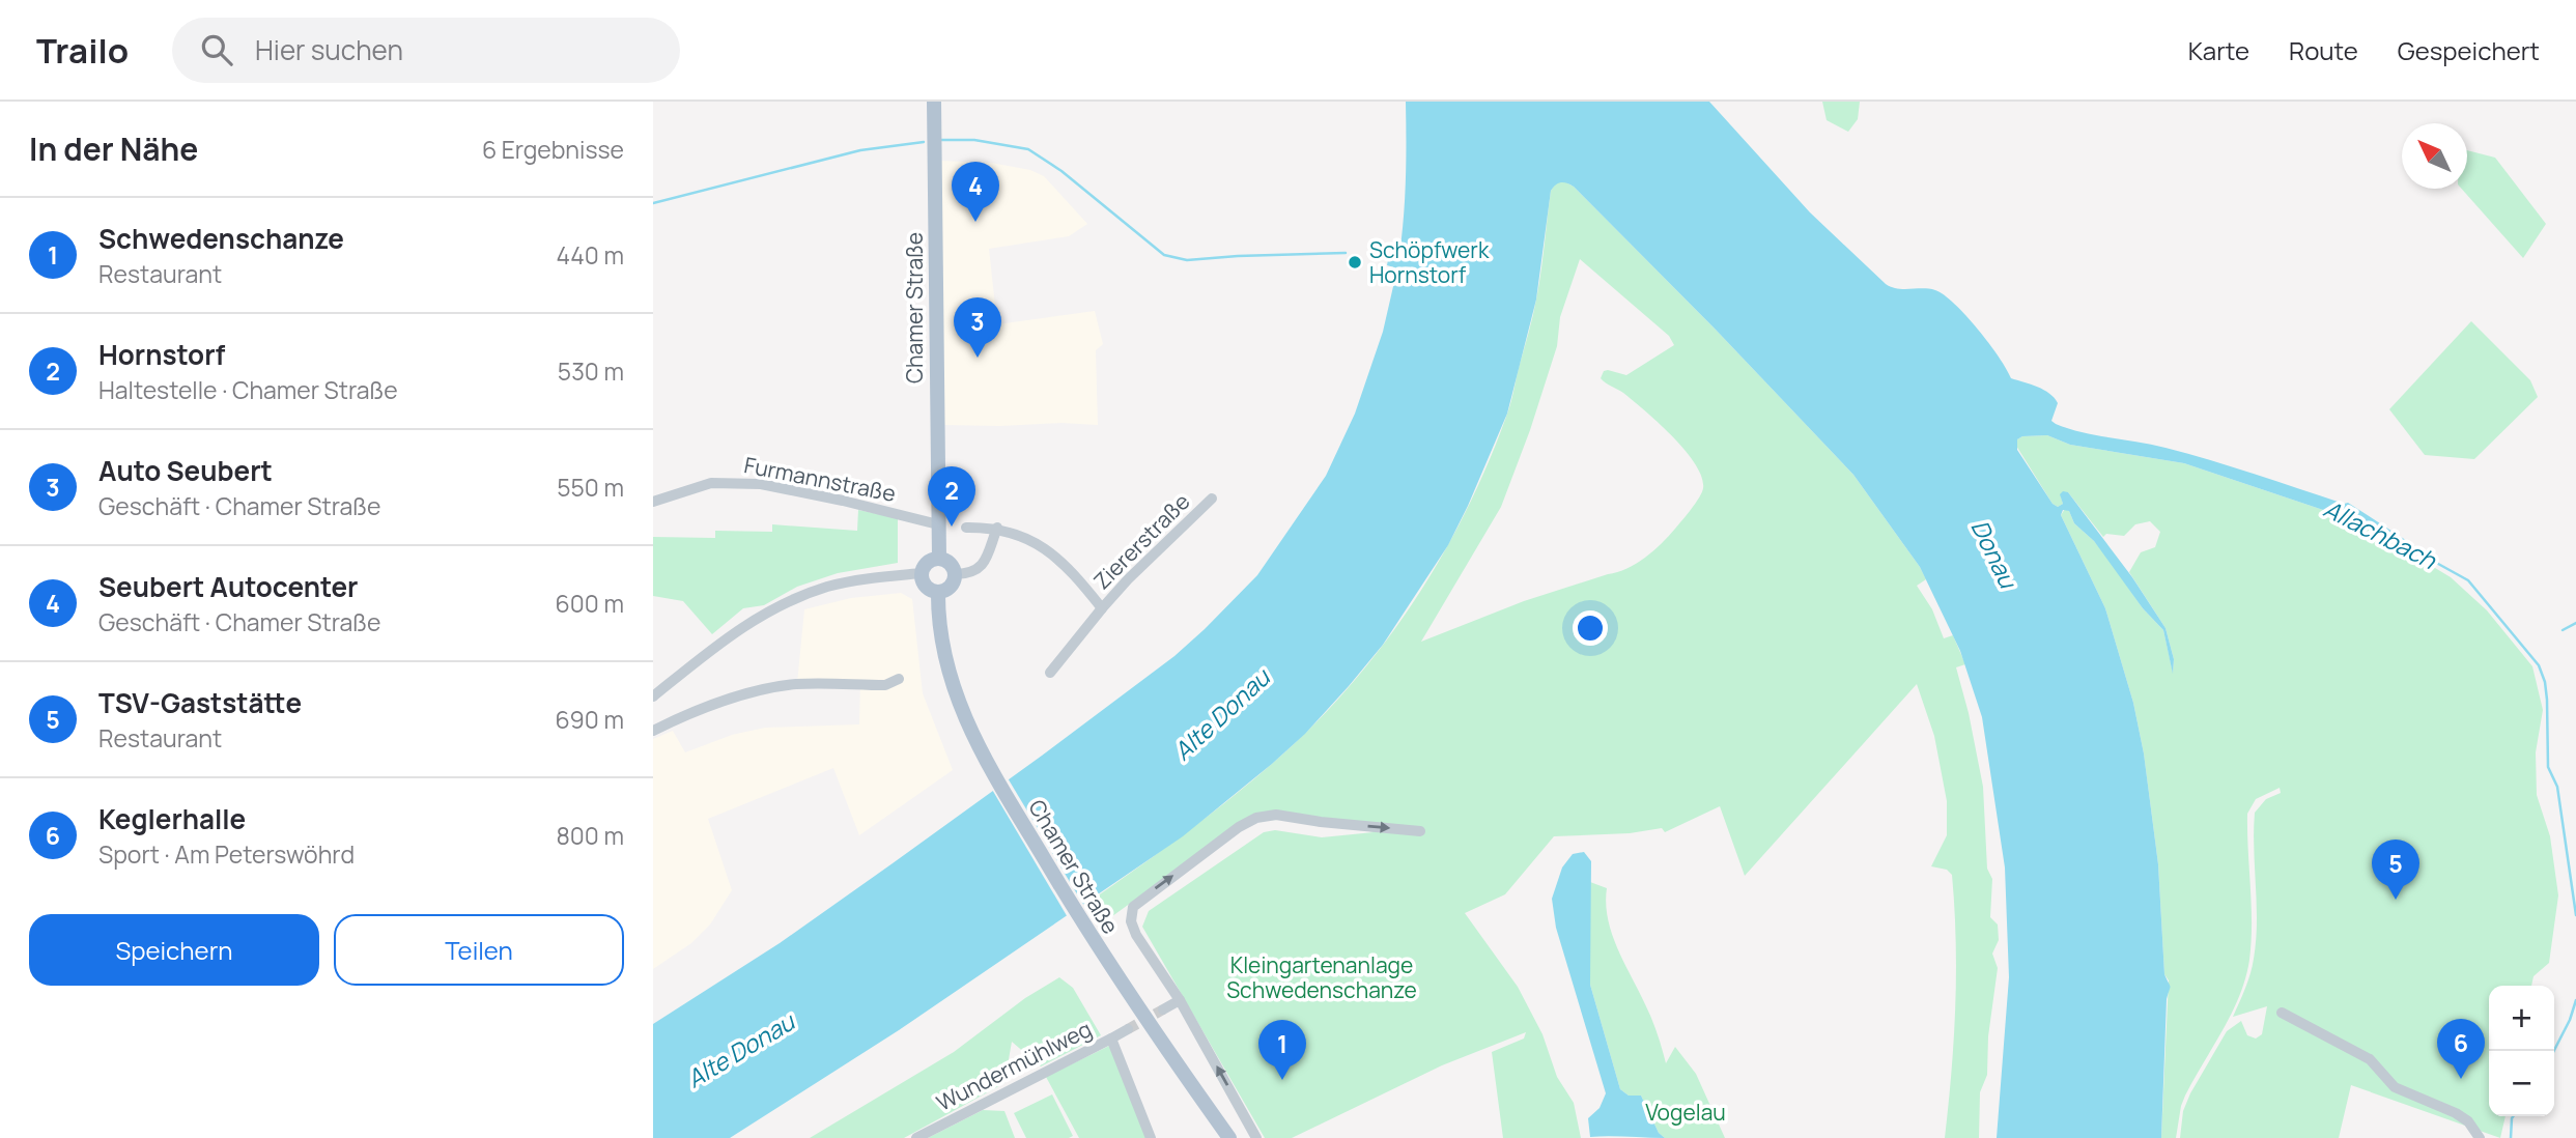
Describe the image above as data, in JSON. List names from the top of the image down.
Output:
{
  "streets": {
    "main road": ["Chamer Straße"],
    "street": ["Furmannstraße", "Ziererstraße", "Wundermühlweg"]
  },
  "crossings": [
    ["Chamer Straße", "Furmannstraße"]
  ],
  "water": ["Allachbach", "Donau", "Alte Donau"],
  "parks": ["Kleingartenanlage Schwedenschanze", "Vogelau"],
  "places": ["Schöpfwerk Hornstorf"],
  "north": "top left",
  "page": {
    "header": "Trailo",
    "search": "Hier suchen",
    "nav": ["Karte", "Route", "Gespeichert"],
    "heading": ["In der Nähe", "6 Ergebnisse"],
    "pins": [
      "4",
      "3",
      "2",
      "5",
      "6",
      "1"
    ],
    "list": [
      {
        "mark": "1",
        "name": "Schwedenschanze",
        "note": "Restaurant",
        "value": "440 m"
      },
      {
        "mark": "2",
        "name": "Hornstorf",
        "note": "Haltestelle · Chamer Straße",
        "value": "530 m"
      },
      {
        "mark": "3",
        "name": "Auto Seubert",
        "note": "Geschäft · Chamer Straße",
        "value": "550 m"
      },
      {
        "mark": "4",
        "name": "Seubert Autocenter",
        "note": "Geschäft · Chamer Straße",
        "value": "600 m"
      },
      {
        "mark": "5",
        "name": "TSV-Gaststätte",
        "note": "Restaurant",
        "value": "690 m"
      },
      {
        "mark": "6",
        "name": "Keglerhalle",
        "note": "Sport · Am Peterswöhrd",
        "value": "800 m"
      }
    ],
    "buttons": ["Speichern", "Teilen"],
    "map_buttons": ["+", "−"]
  }
}
